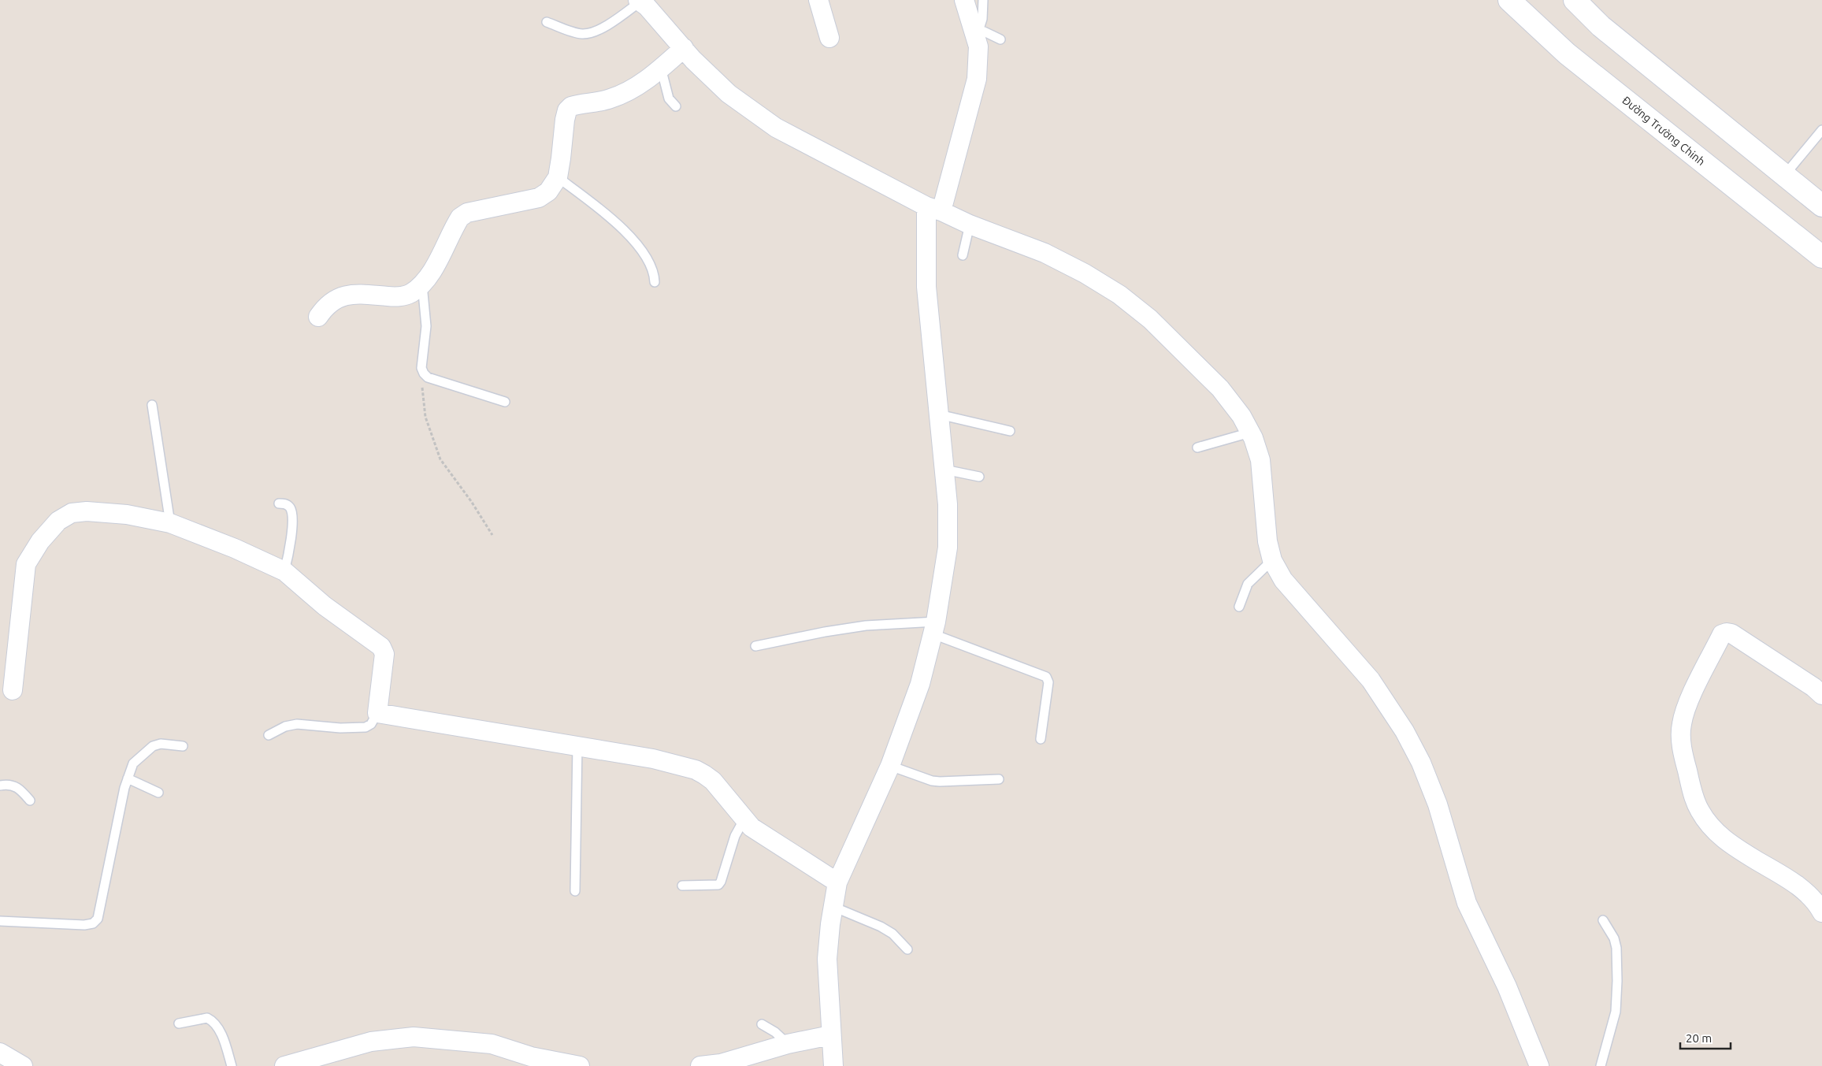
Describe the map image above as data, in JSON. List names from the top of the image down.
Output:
{
  "streets": {
    "main road": ["Đường Trường Chinh"]
  },
  "scale_bar": "20 m"
}
